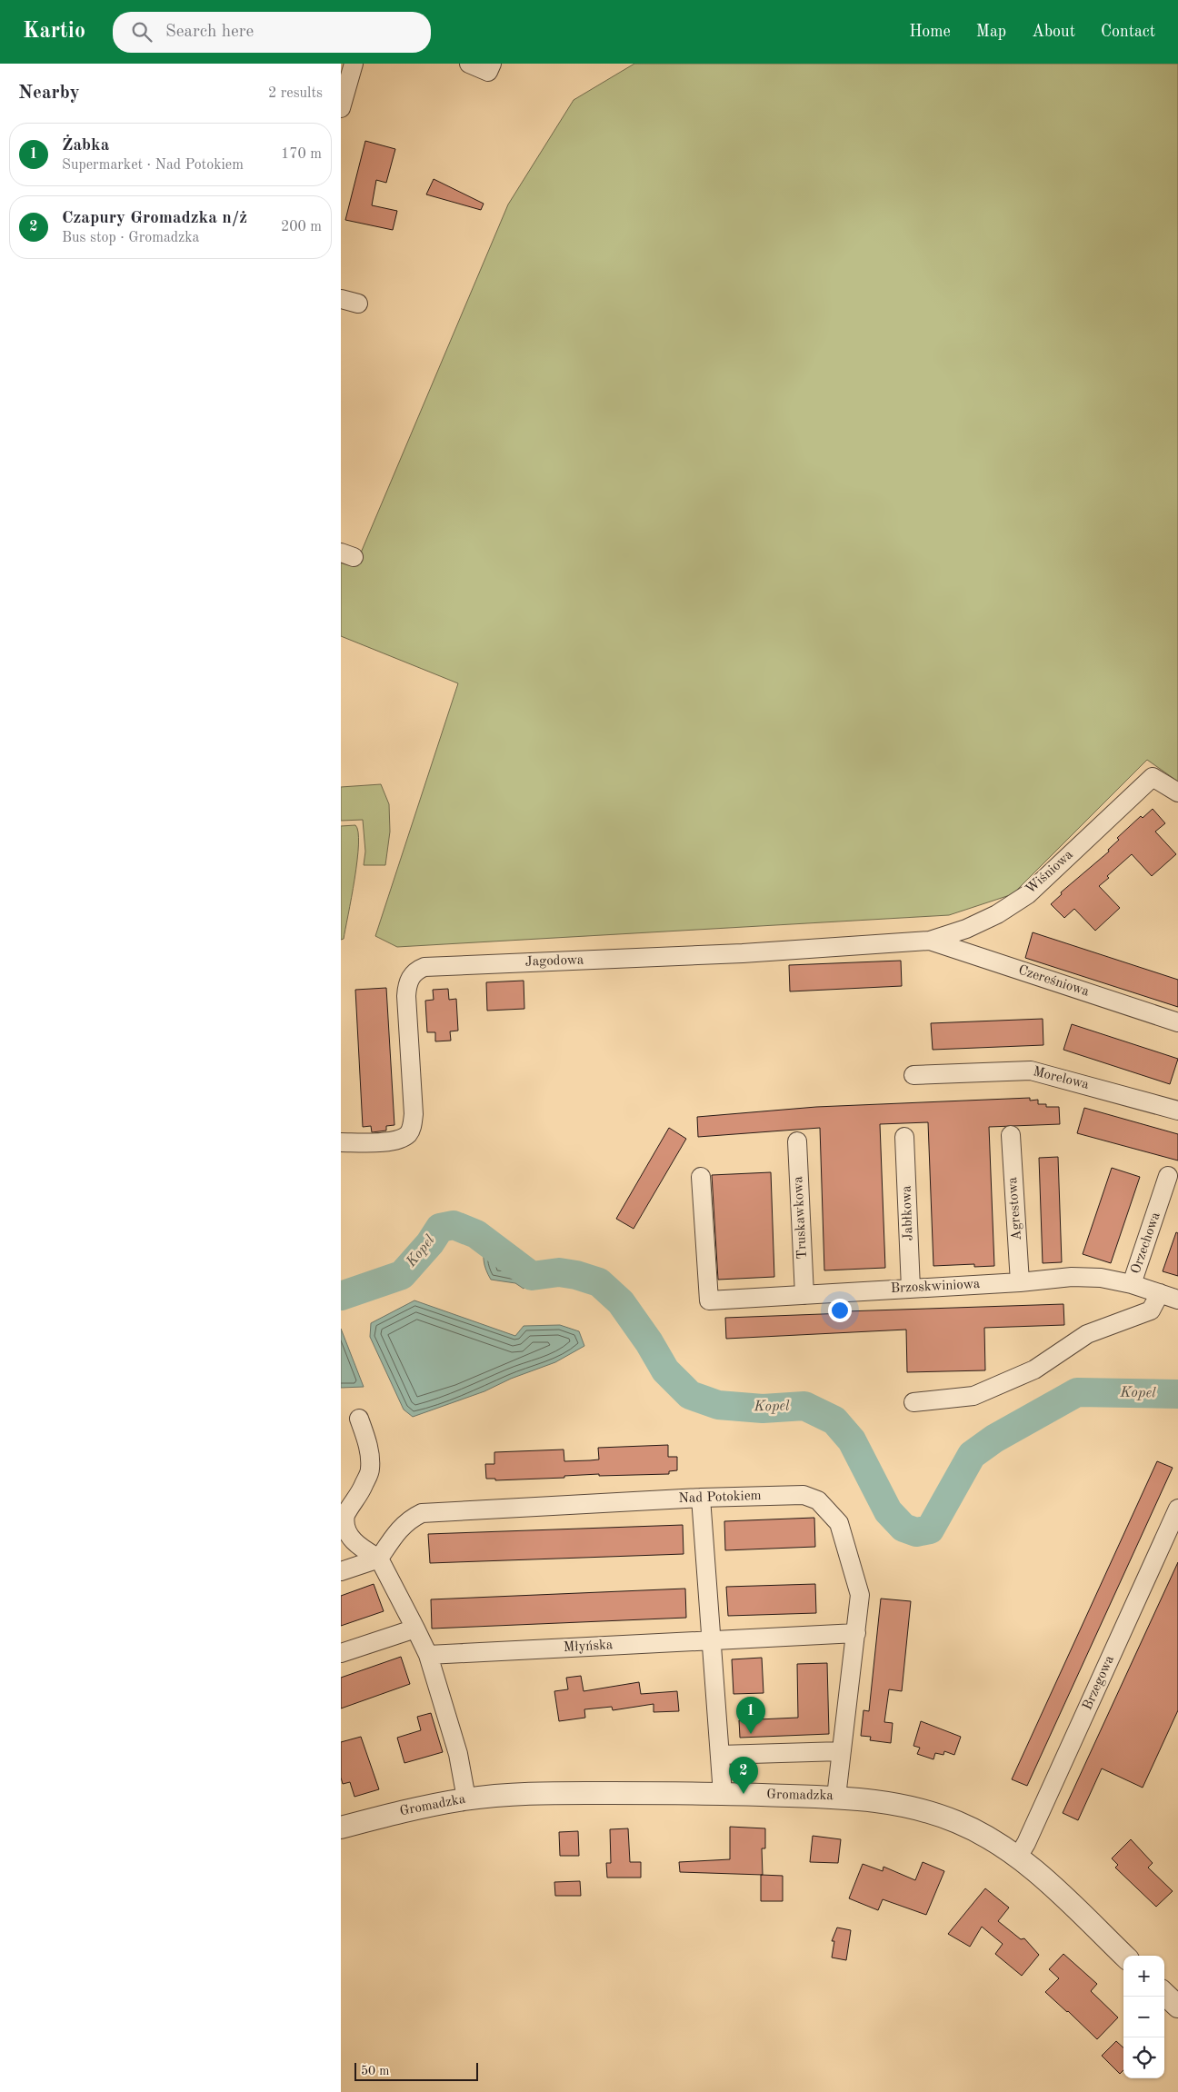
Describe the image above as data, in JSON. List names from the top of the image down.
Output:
{
  "streets": {
    "street": [
      "Wiśniowa",
      "Jagodowa",
      "Czereśniowa",
      "Morelowa",
      "Agrestowa",
      "Jabłkowa",
      "Truskawkowa",
      "Orzechowa",
      "Brzoskwiniowa",
      "Nad Potokiem",
      "Młyńska",
      "Brzegowa",
      "Gromadzka"
    ]
  },
  "crossings": [
    ["Wiśniowa", "Jagodowa"],
    ["Wiśniowa", "Czereśniowa"],
    ["Jagodowa", "Czereśniowa"],
    ["Agrestowa", "Brzoskwiniowa"],
    ["Jabłkowa", "Brzoskwiniowa"],
    ["Truskawkowa", "Brzoskwiniowa"],
    ["Orzechowa", "Brzoskwiniowa"],
    ["Nad Potokiem", "Młyńska"],
    ["Nad Potokiem", "Gromadzka"],
    ["Brzegowa", "Gromadzka"]
  ],
  "water": ["Kopel"],
  "scale_bar": "50 m",
  "page": {
    "header": "Kartio",
    "search": "Search here",
    "nav": [
      "Home",
      "Map",
      "About",
      "Contact"
    ],
    "heading": ["Nearby", "2 results"],
    "list": [
      {
        "mark": "1",
        "name": "Żabka",
        "note": "Supermarket · Nad Potokiem",
        "value": "170 m"
      },
      {
        "mark": "2",
        "name": "Czapury Gromadzka n/ż",
        "note": "Bus stop · Gromadzka",
        "value": "200 m"
      }
    ],
    "pins": ["1", "2"],
    "map_buttons": ["+", "−"],
    "scale": "50 m"
  }
}
